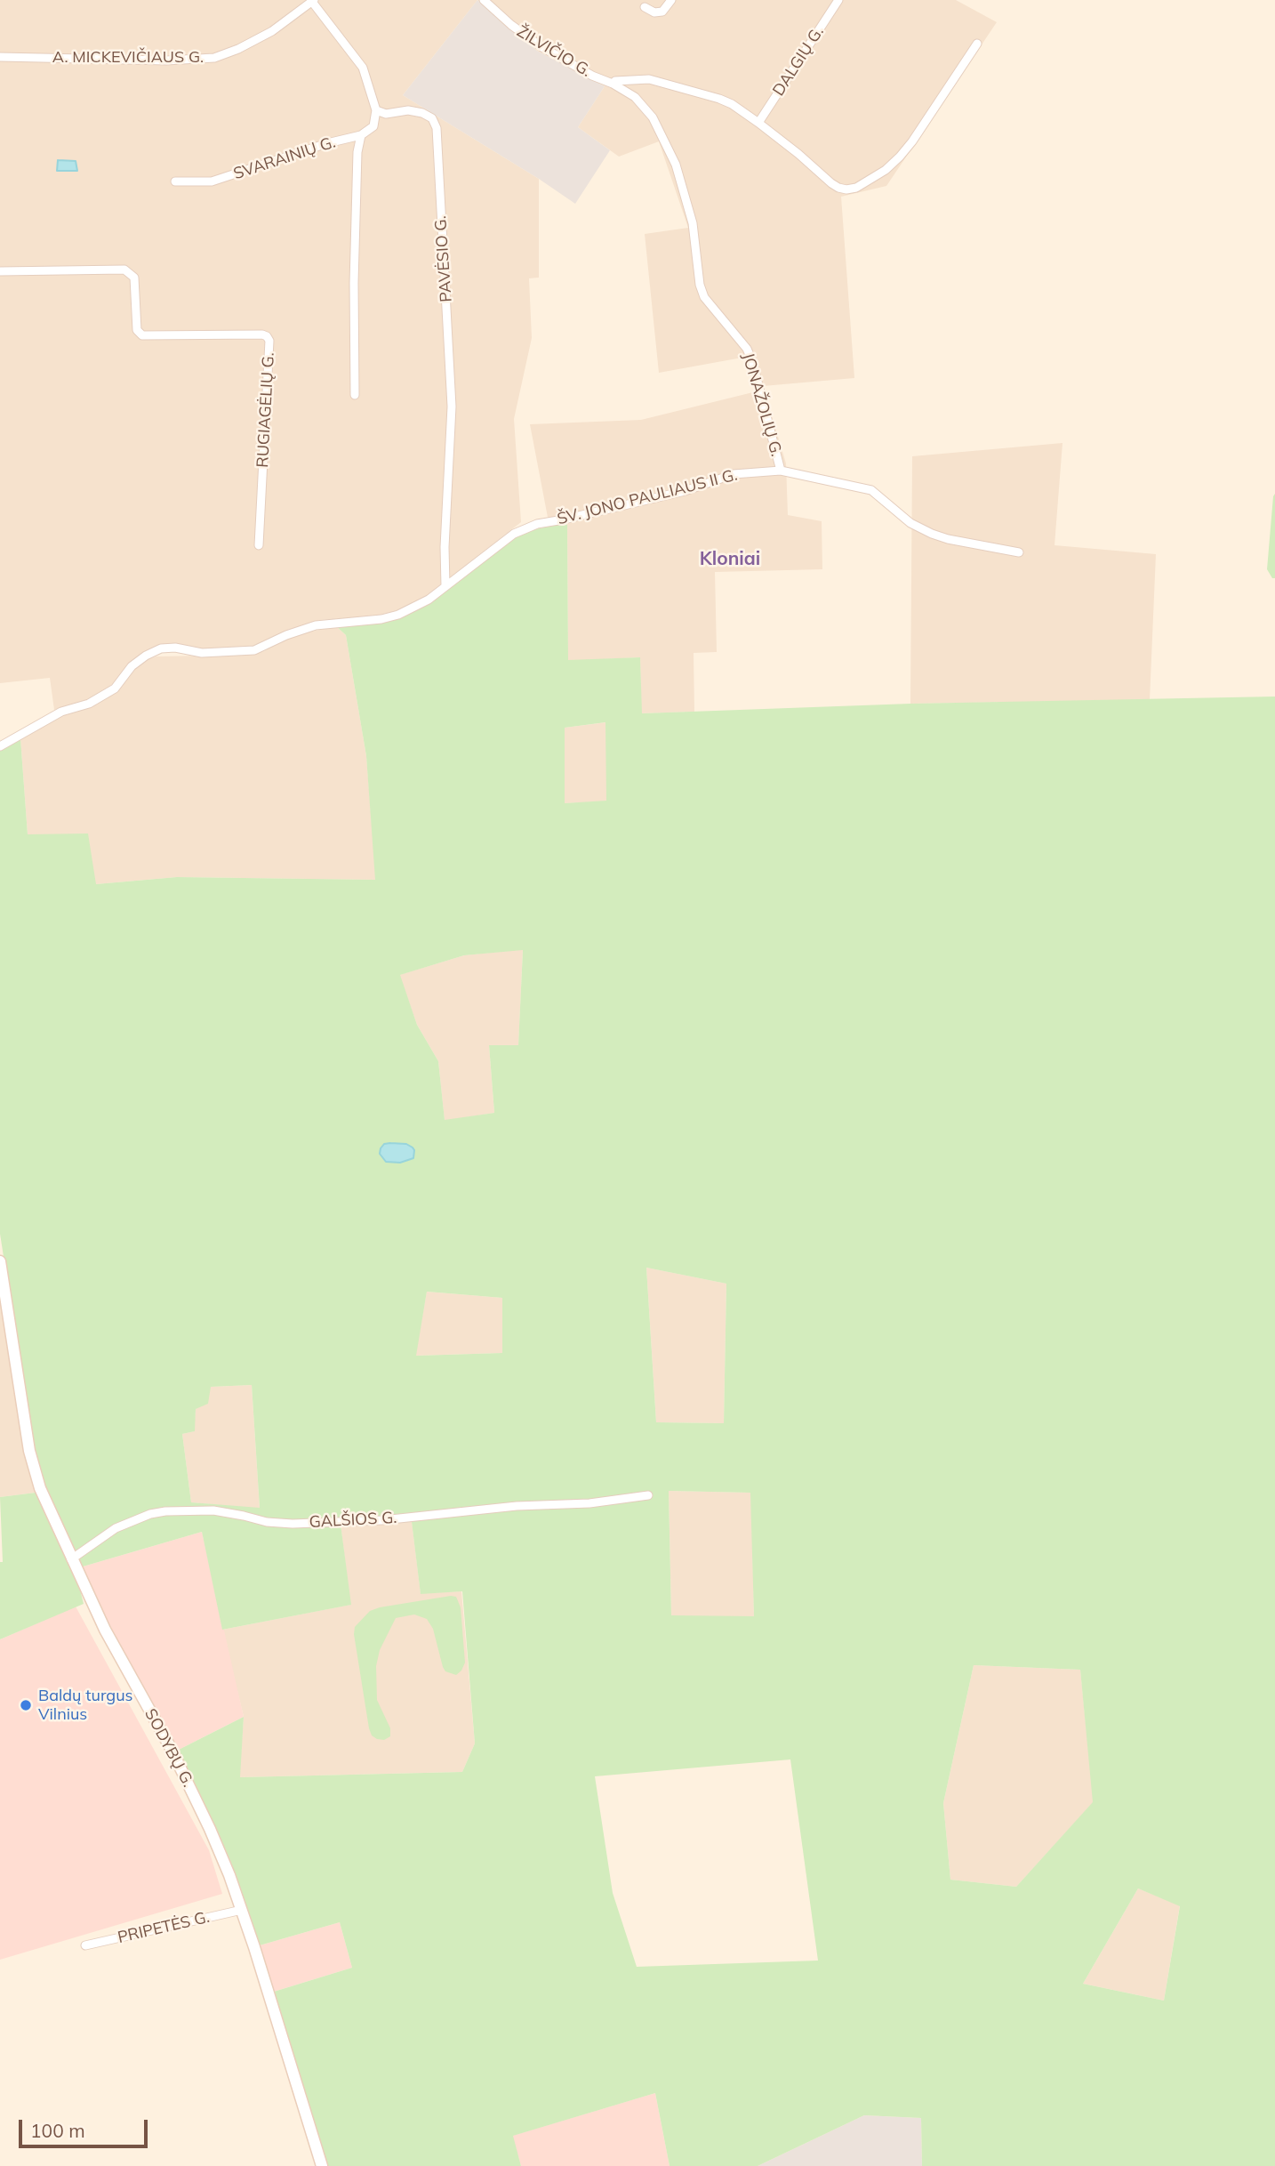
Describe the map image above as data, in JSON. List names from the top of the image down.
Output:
{
  "streets": {
    "main road": ["SODYBŲ G."],
    "street": [
      "ŽILVIČIO G.",
      "A. MICKEVIČIAUS G.",
      "DALGIŲ G.",
      "SVARAINIŲ G.",
      "PAVĖSIO G.",
      "JONAŽOLIŲ G.",
      "RUGIAGĖLIŲ G.",
      "ŠV. JONO PAULIAUS II G.",
      "GALŠIOS G.",
      "PRIPETĖS G."
    ]
  },
  "crossings": [
    ["ŽILVIČIO G.", "JONAŽOLIŲ G."],
    ["PAVĖSIO G.", "ŠV. JONO PAULIAUS II G."],
    ["JONAŽOLIŲ G.", "ŠV. JONO PAULIAUS II G."],
    ["GALŠIOS G.", "SODYBŲ G."],
    ["SODYBŲ G.", "PRIPETĖS G."]
  ],
  "districts": ["Kloniai"],
  "places": ["Baldų turgus Vilnius"],
  "scale_bar": "100 m"
}
